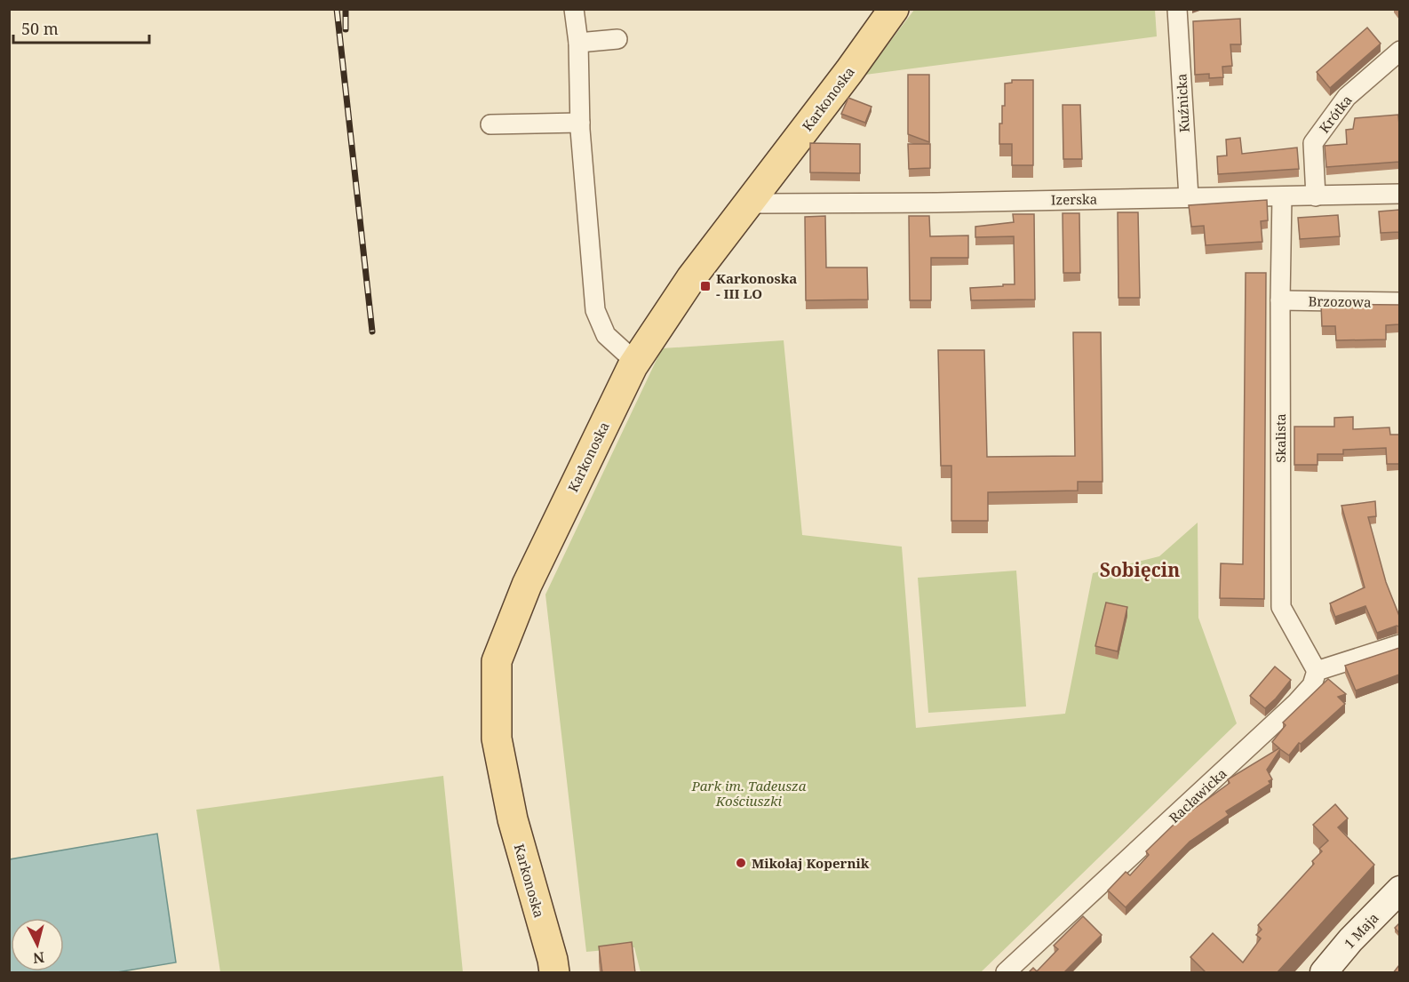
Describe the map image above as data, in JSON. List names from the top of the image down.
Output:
{
  "streets": {
    "main road": ["Karkonoska"],
    "street": [
      "Kuźnicka",
      "Krótka",
      "Izerska",
      "Brzozowa",
      "Skalista",
      "Racławicka",
      "1 Maja"
    ]
  },
  "crossings": [
    ["Karkonoska", "Izerska"],
    ["Kuźnicka", "Izerska"],
    ["Krótka", "Izerska"],
    ["Izerska", "Skalista"],
    ["Brzozowa", "Skalista"],
    ["Skalista", "Racławicka"]
  ],
  "districts": ["Sobięcin"],
  "parks": ["Park im. Tadeusza Kościuszki"],
  "places": {
    "transit": ["Karkonoska - III LO"],
    "other": ["Mikołaj Kopernik"]
  },
  "scale_bar": "50 m",
  "north": "bottom"
}
